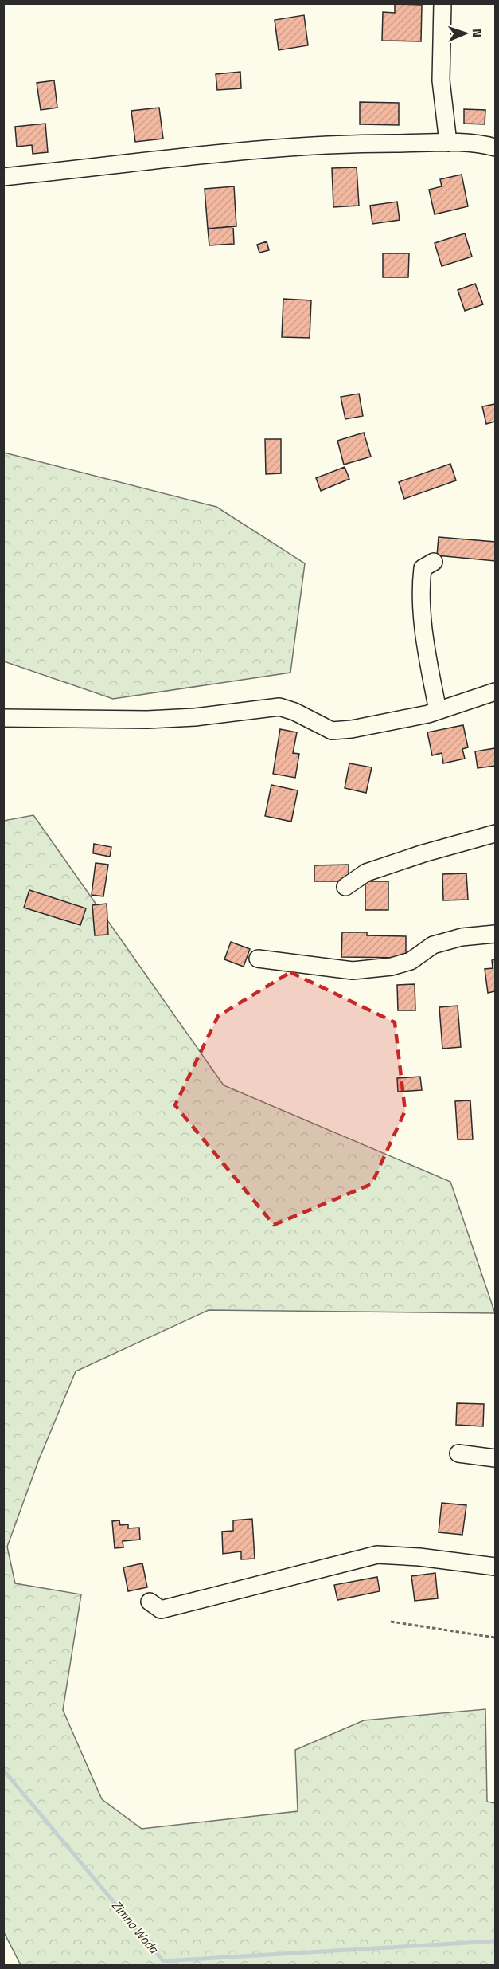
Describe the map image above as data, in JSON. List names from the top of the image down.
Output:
{
  "water": ["Zimna Woda"],
  "north": "right"
}
